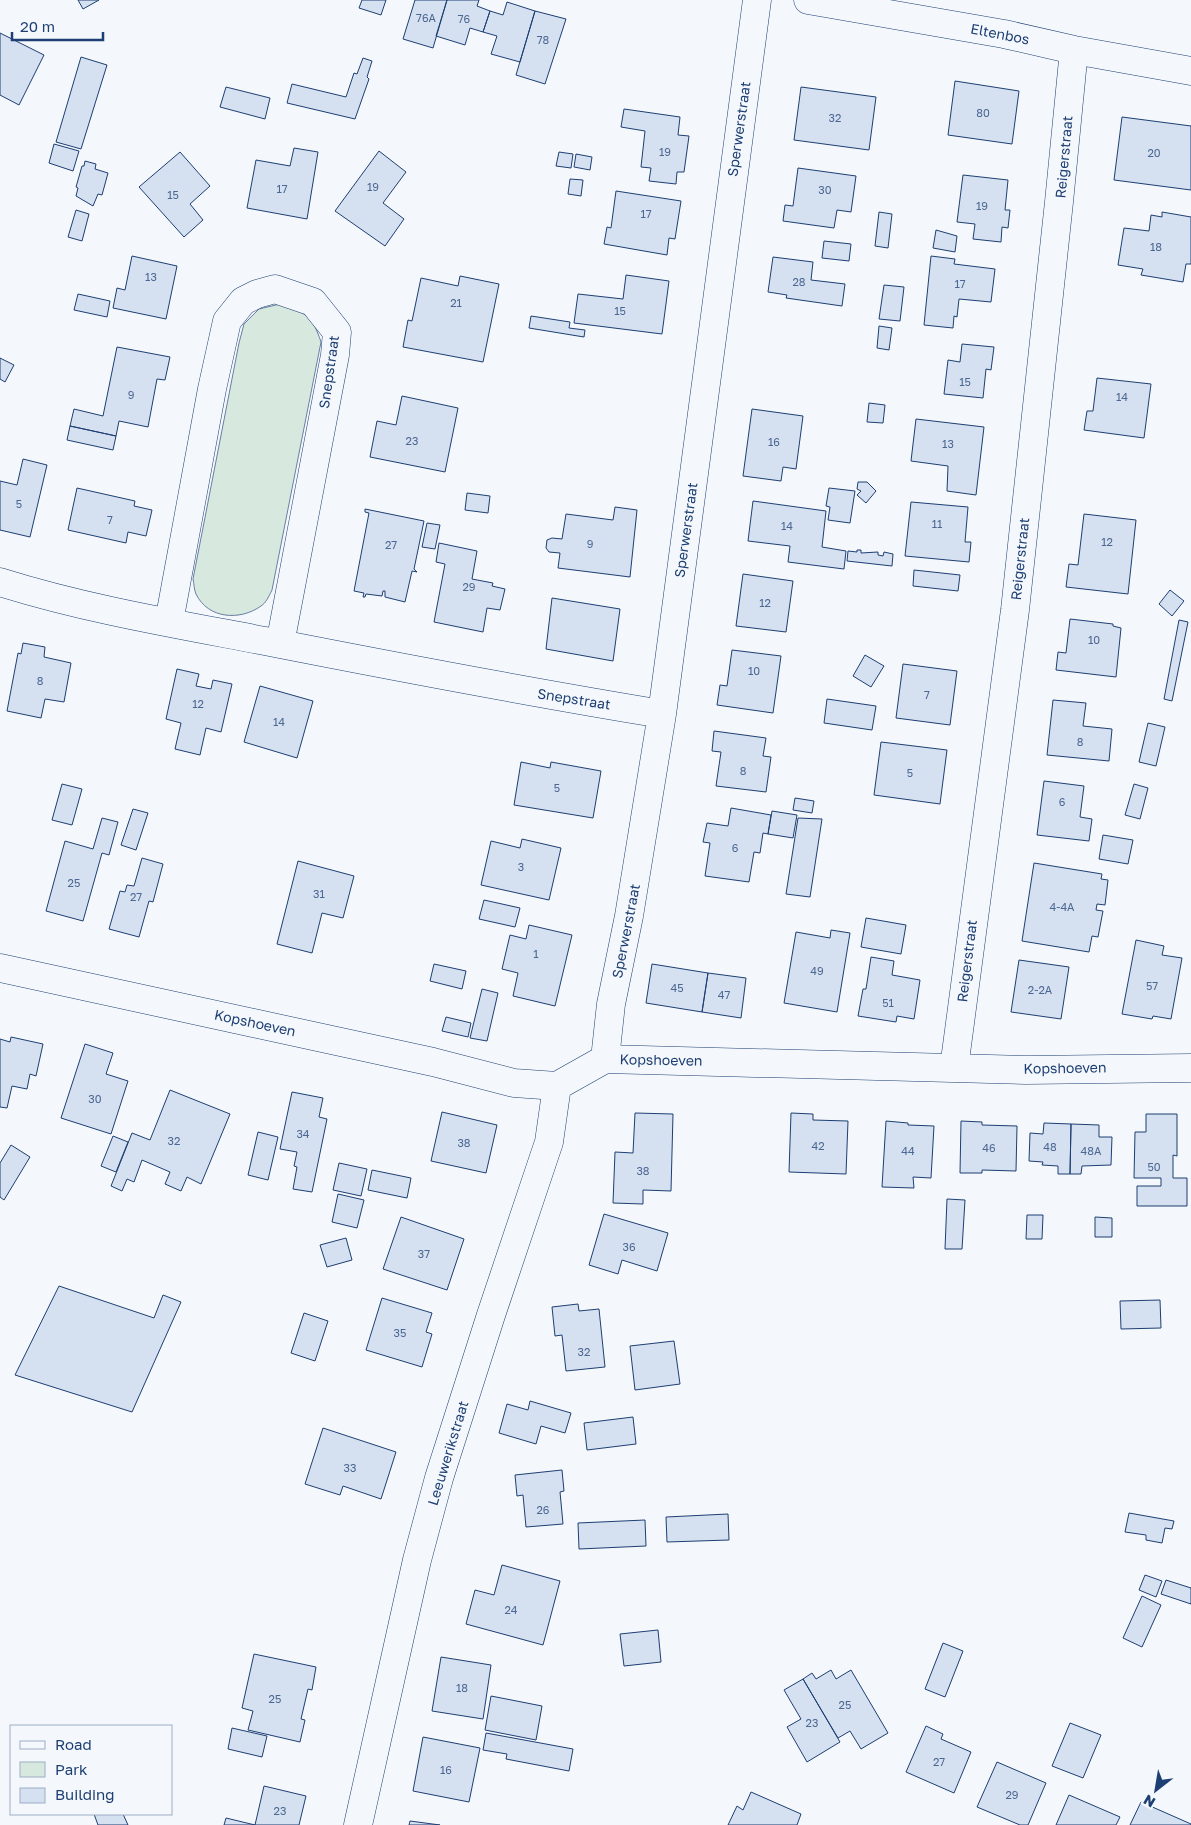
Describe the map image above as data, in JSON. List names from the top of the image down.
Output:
{
  "streets": {
    "street": [
      "Eltenbos",
      "Sperwerstraat",
      "Reigerstraat",
      "Snepstraat",
      "Kopshoeven",
      "Leeuwerikstraat"
    ]
  },
  "crossings": [
    ["Eltenbos", "Reigerstraat"],
    ["Sperwerstraat", "Snepstraat"],
    ["Sperwerstraat", "Kopshoeven"],
    ["Reigerstraat", "Kopshoeven"],
    ["Kopshoeven", "Leeuwerikstraat"]
  ],
  "house_numbers": [
    "76A",
    "76",
    "78",
    "80",
    "32",
    "19",
    "20",
    "19",
    "17",
    "30",
    "15",
    "19",
    "17",
    "18",
    "13",
    "28",
    "17",
    "21",
    "15",
    "15",
    "9",
    "14",
    "23",
    "16",
    "13",
    "5",
    "7",
    "11",
    "14",
    "12",
    "9",
    "27",
    "29",
    "12",
    "10",
    "10",
    "8",
    "7",
    "12",
    "14",
    "8",
    "8",
    "5",
    "5",
    "6",
    "6",
    "3",
    "25",
    "31",
    "27",
    "4-4A",
    "1",
    "49",
    "57",
    "45",
    "2-2A",
    "47",
    "51",
    "30",
    "34",
    "32",
    "38",
    "42",
    "48",
    "46",
    "44",
    "48A",
    "50",
    "38",
    "36",
    "37",
    "35",
    "32",
    "33",
    "26",
    "24",
    "18",
    "25",
    "25",
    "23",
    "27",
    "16",
    "29",
    "23"
  ],
  "legend": ["Road", "Park", "Building"],
  "scale_bar": "20 m",
  "north": "bottom left"
}
